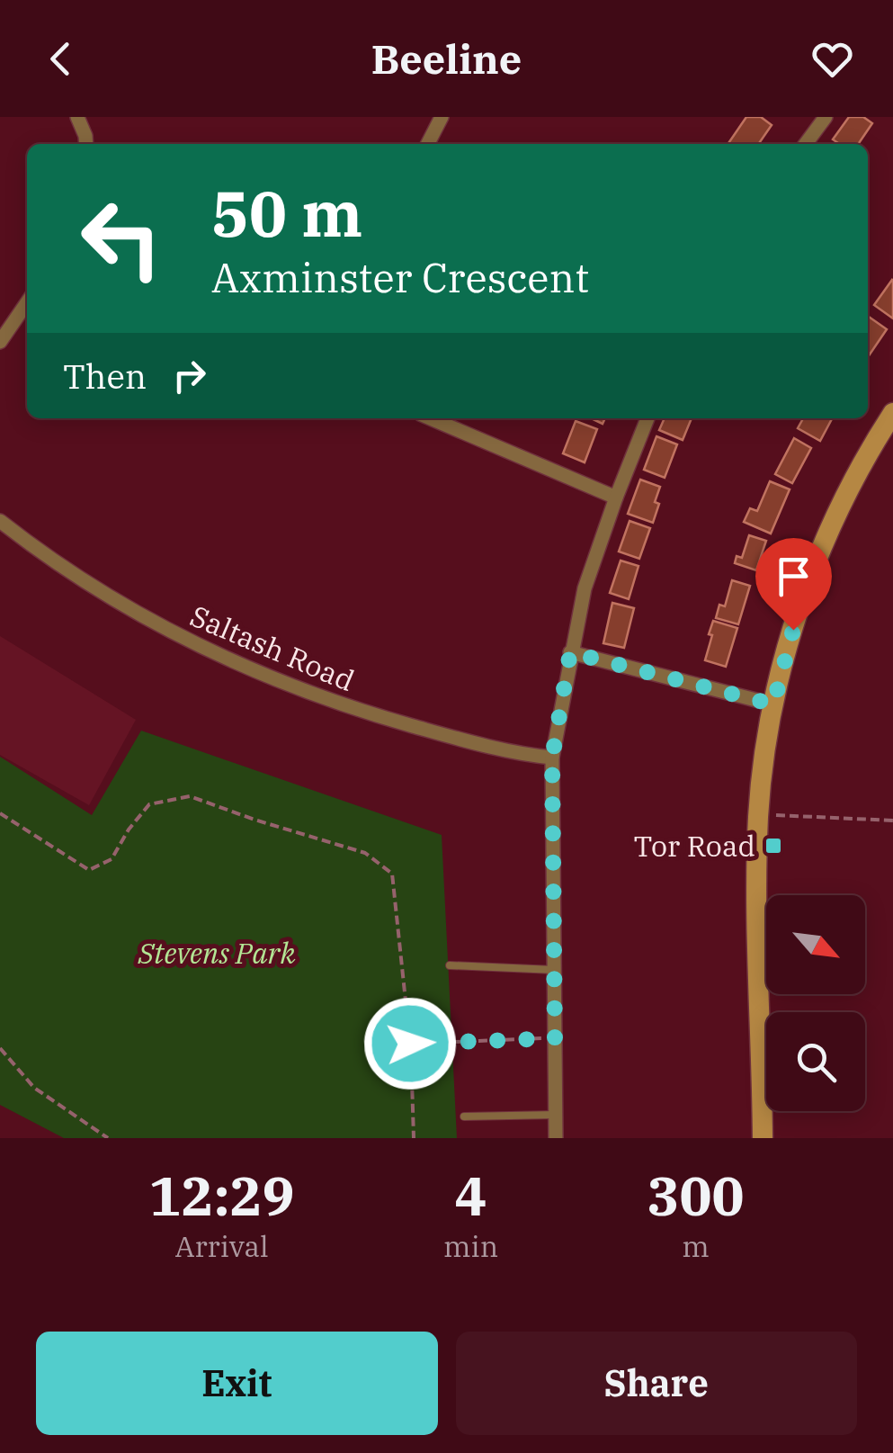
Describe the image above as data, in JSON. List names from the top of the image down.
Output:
{
  "streets": {
    "street": ["Saltash Road"]
  },
  "parks": ["Stevens Park"],
  "places": {
    "transit": ["Tor Road"]
  },
  "north": "bottom right",
  "page": {
    "header": "Beeline",
    "turn": ["50 m", "Axminster Crescent"],
    "then": "Then",
    "eta": [
      "12:29",
      "Arrival",
      "4",
      "min",
      "300",
      "m"
    ],
    "buttons": ["Exit", "Share"]
  }
}
